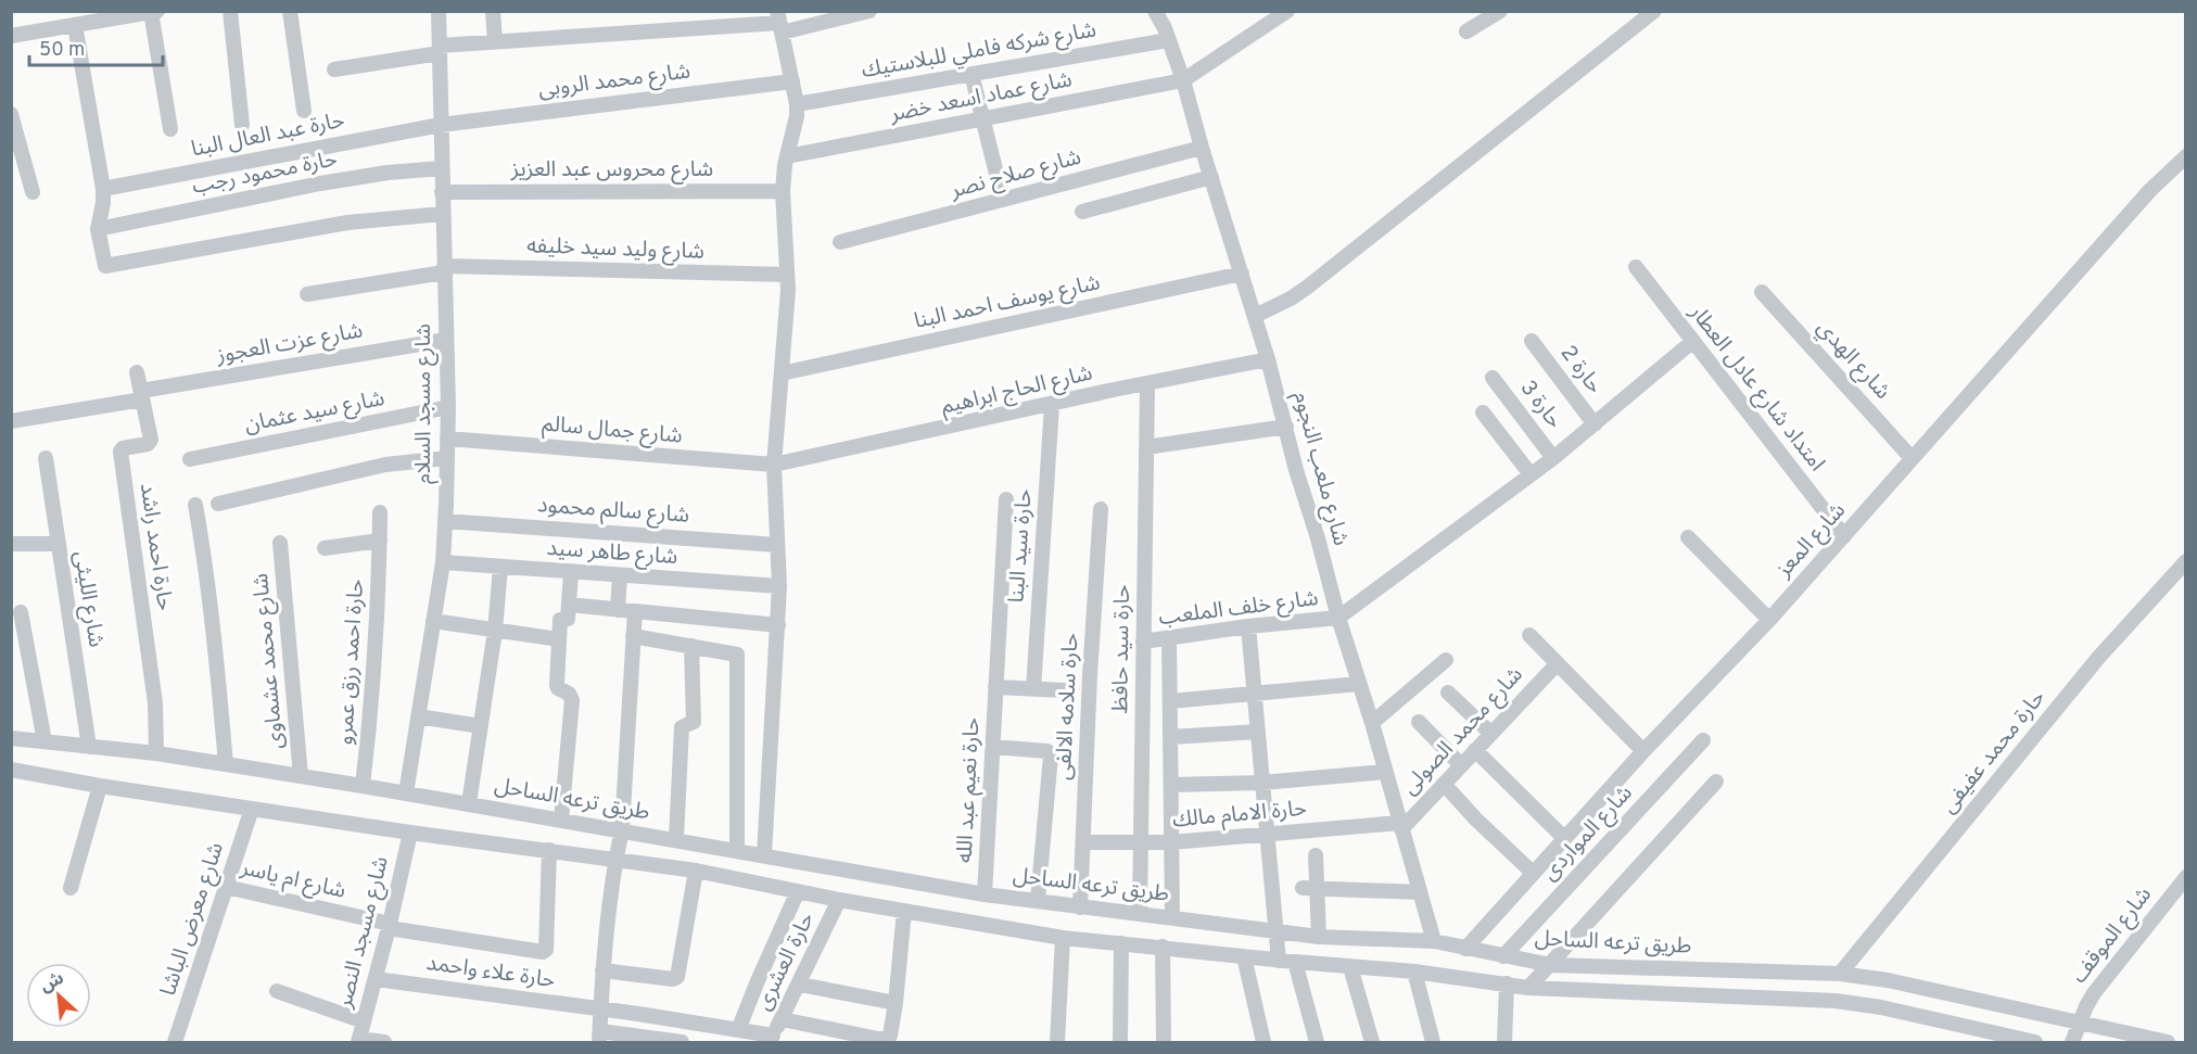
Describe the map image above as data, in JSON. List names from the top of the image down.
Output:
{
  "streets": {
    "street": [
      "شارع شركه فاملي للبلاستيك",
      "شارع محمد الروبى",
      "شارع عماد اسعد خضر",
      "حارة عبد العال البنا",
      "شارع محروس عبد العزيز",
      "حارة محمود رجب",
      "شارع صلاح نصر",
      "شارع وليد سيد خليفه",
      "شارع يوسف احمد البنا",
      "شارع عزت العجوز",
      "شارع الهدي",
      "حارة 2",
      "امتداد شارع عادل العطار",
      "شارع الحاج ابراهيم",
      "شارع مسجد السلام",
      "حارة 3",
      "شارع سيد عثمان",
      "شارع جمال سالم",
      "شارع ملعب النجوم",
      "شارع سالم محمود",
      "شارع المعز",
      "حارة سيد البنا",
      "حارة احمد راشد",
      "شارع طاهر سيد",
      "شارع الليثى",
      "شارع خلف الملعب",
      "حارة سيد حافظ",
      "شارع محمد عشماوى",
      "حارة احمد رزق عمرو",
      "حارة سلامه الالفى",
      "شارع محمد الصولى",
      "حارة محمد عفيفى",
      "حارة نعيم عبد الله",
      "طريق ترعه الساحل",
      "حارة الامام مالك",
      "شارع المواردى",
      "شارع ام ياسر",
      "شارع معرض الباشا",
      "شارع مسجد النصر",
      "شارع الموقف",
      "حارة العشرى",
      "حارة علاء واحمد"
    ]
  },
  "crossings": [
    ["شارع شركه فاملي للبلاستيك", "شارع ملعب النجوم"],
    ["شارع محمد الروبى", "حارة عبد العال البنا"],
    ["شارع محمد الروبى", "شارع مسجد السلام"],
    ["شارع عماد اسعد خضر", "شارع ملعب النجوم"],
    ["حارة عبد العال البنا", "شارع مسجد السلام"],
    ["شارع محروس عبد العزيز", "شارع مسجد السلام"],
    ["حارة محمود رجب", "شارع مسجد السلام"],
    ["شارع صلاح نصر", "شارع ملعب النجوم"],
    ["شارع وليد سيد خليفه", "شارع مسجد السلام"],
    ["شارع يوسف احمد البنا", "شارع ملعب النجوم"],
    ["شارع عزت العجوز", "شارع مسجد السلام"],
    ["شارع عزت العجوز", "حارة احمد راشد"],
    ["شارع الهدي", "شارع المعز"],
    ["امتداد شارع عادل العطار", "شارع المعز"],
    ["شارع الحاج ابراهيم", "شارع جمال سالم"],
    ["شارع الحاج ابراهيم", "شارع ملعب النجوم"],
    ["شارع الحاج ابراهيم", "حارة سيد البنا"],
    ["شارع الحاج ابراهيم", "حارة سيد حافظ"],
    ["شارع مسجد السلام", "شارع سيد عثمان"],
    ["شارع مسجد السلام", "شارع جمال سالم"],
    ["شارع مسجد السلام", "شارع سالم محمود"],
    ["شارع مسجد السلام", "شارع طاهر سيد"],
    ["شارع مسجد السلام", "طريق ترعه الساحل"],
    ["شارع ملعب النجوم", "شارع خلف الملعب"],
    ["شارع ملعب النجوم", "شارع محمد الصولى"],
    ["شارع ملعب النجوم", "طريق ترعه الساحل"],
    ["شارع ملعب النجوم", "حارة الامام مالك"],
    ["شارع المعز", "طريق ترعه الساحل"],
    ["حارة احمد راشد", "طريق ترعه الساحل"],
    ["شارع الليثى", "طريق ترعه الساحل"],
    ["شارع خلف الملعب", "حارة سيد حافظ"],
    ["حارة سيد حافظ", "طريق ترعه الساحل"],
    ["حارة سيد حافظ", "حارة الامام مالك"],
    ["شارع محمد عشماوى", "طريق ترعه الساحل"],
    ["حارة احمد رزق عمرو", "طريق ترعه الساحل"],
    ["حارة سلامه الالفى", "طريق ترعه الساحل"],
    ["حارة سلامه الالفى", "حارة الامام مالك"],
    ["شارع محمد الصولى", "حارة الامام مالك"],
    ["حارة محمد عفيفى", "طريق ترعه الساحل"],
    ["حارة نعيم عبد الله", "طريق ترعه الساحل"],
    ["طريق ترعه الساحل", "شارع المواردى"],
    ["طريق ترعه الساحل", "شارع الموقف"],
    ["شارع ام ياسر", "شارع معرض الباشا"],
    ["شارع ام ياسر", "شارع مسجد النصر"],
    ["شارع مسجد النصر", "حارة علاء واحمد"],
    ["حارة العشرى", "حارة علاء واحمد"]
  ],
  "scale_bar": "50 m",
  "north": "top left"
}
